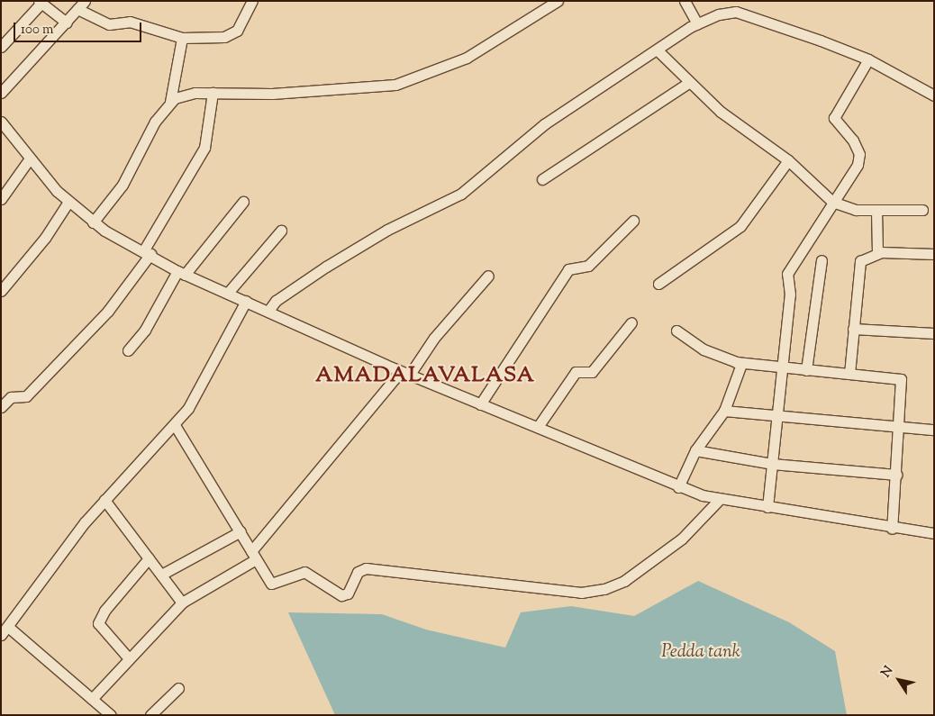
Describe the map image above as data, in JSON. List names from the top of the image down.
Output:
{
  "districts": ["AMADALAVALASA"],
  "water": ["Pedda tank"],
  "scale_bar": "100 m",
  "north": "top left"
}
